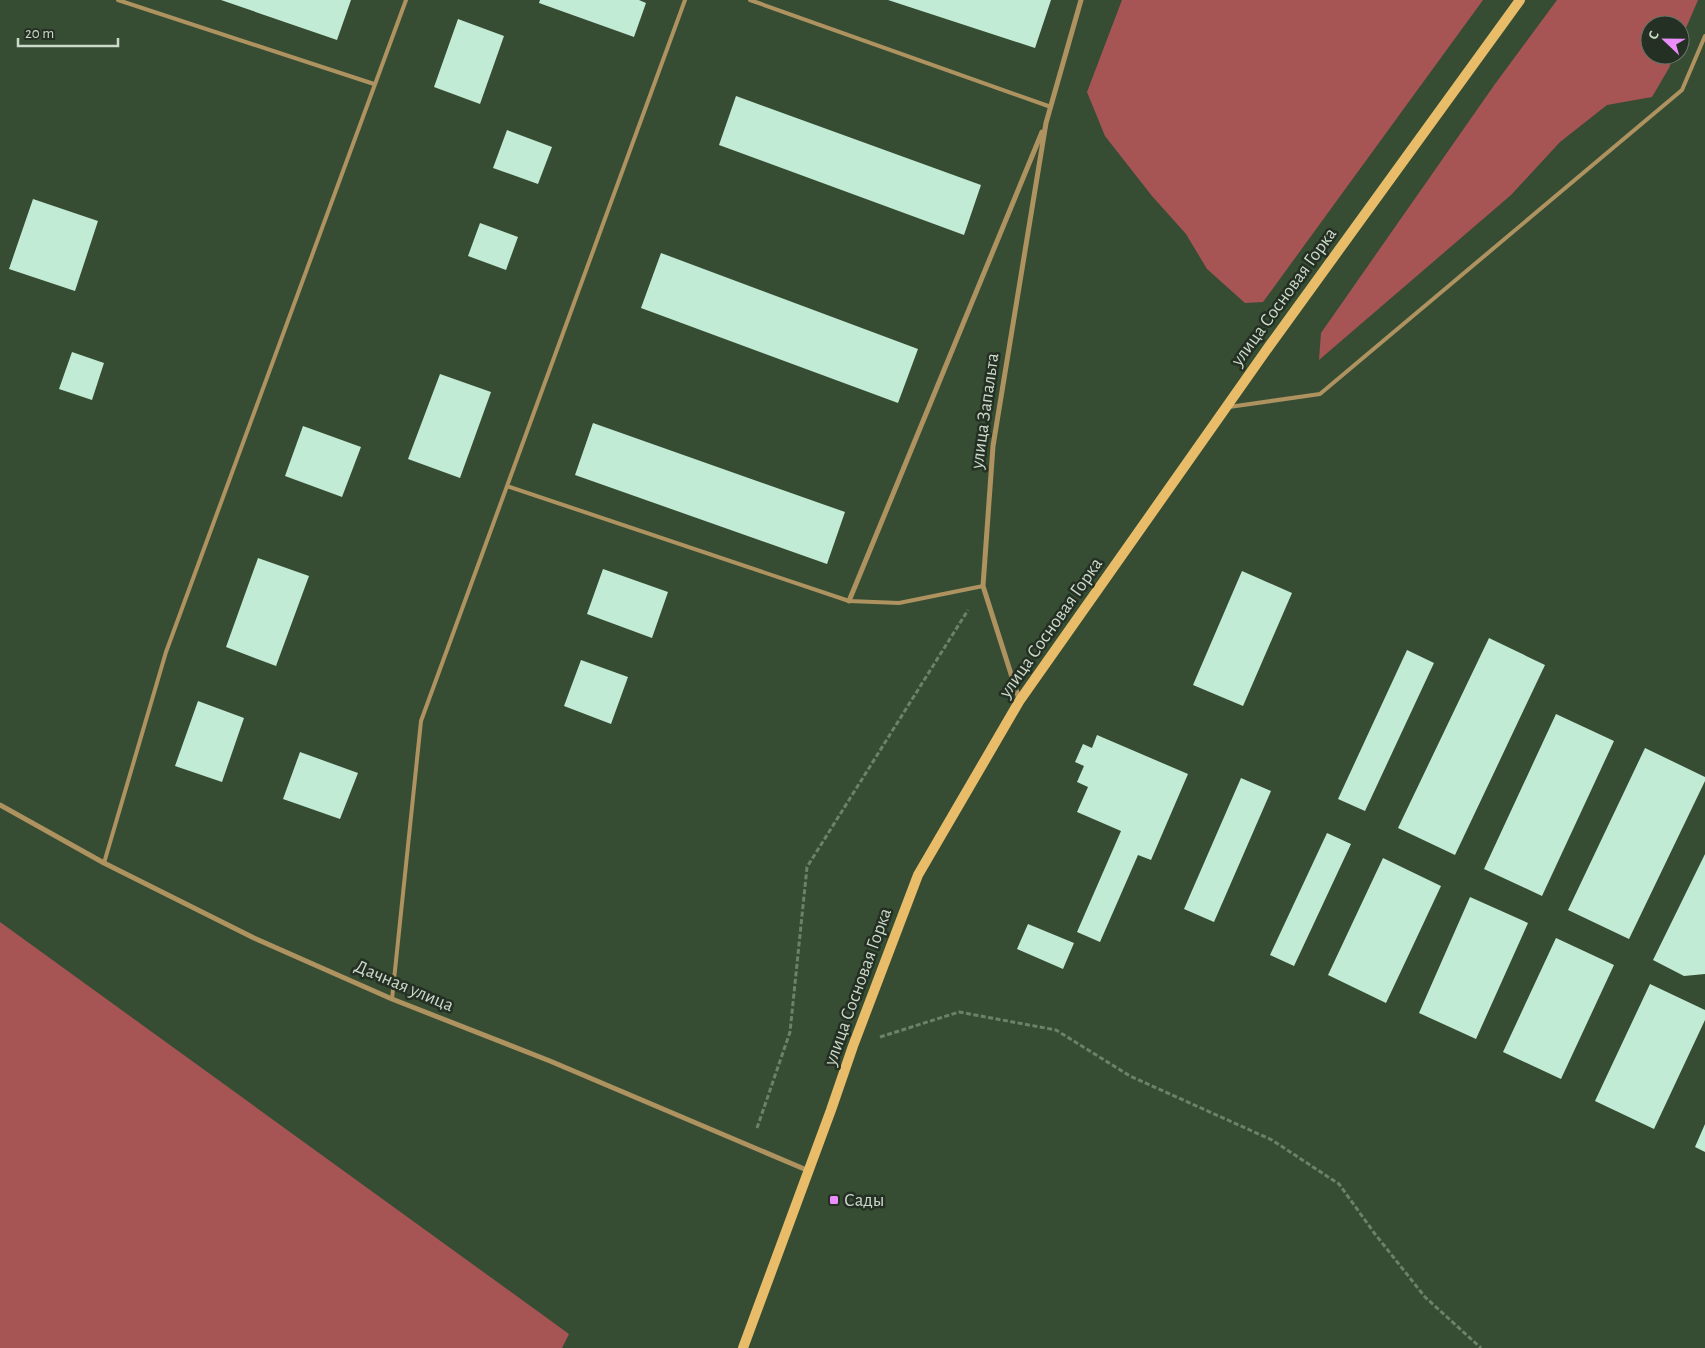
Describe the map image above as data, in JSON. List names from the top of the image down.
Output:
{
  "streets": {
    "main road": ["улица Сосновая Горка"],
    "street": ["улица Запальта", "Дачная улица"]
  },
  "crossings": [
    ["улица Сосновая Горка", "улица Запальта"],
    ["улица Сосновая Горка", "Дачная улица"]
  ],
  "places": {
    "transit": ["Сады"]
  },
  "scale_bar": "20 m",
  "north": "left"
}
